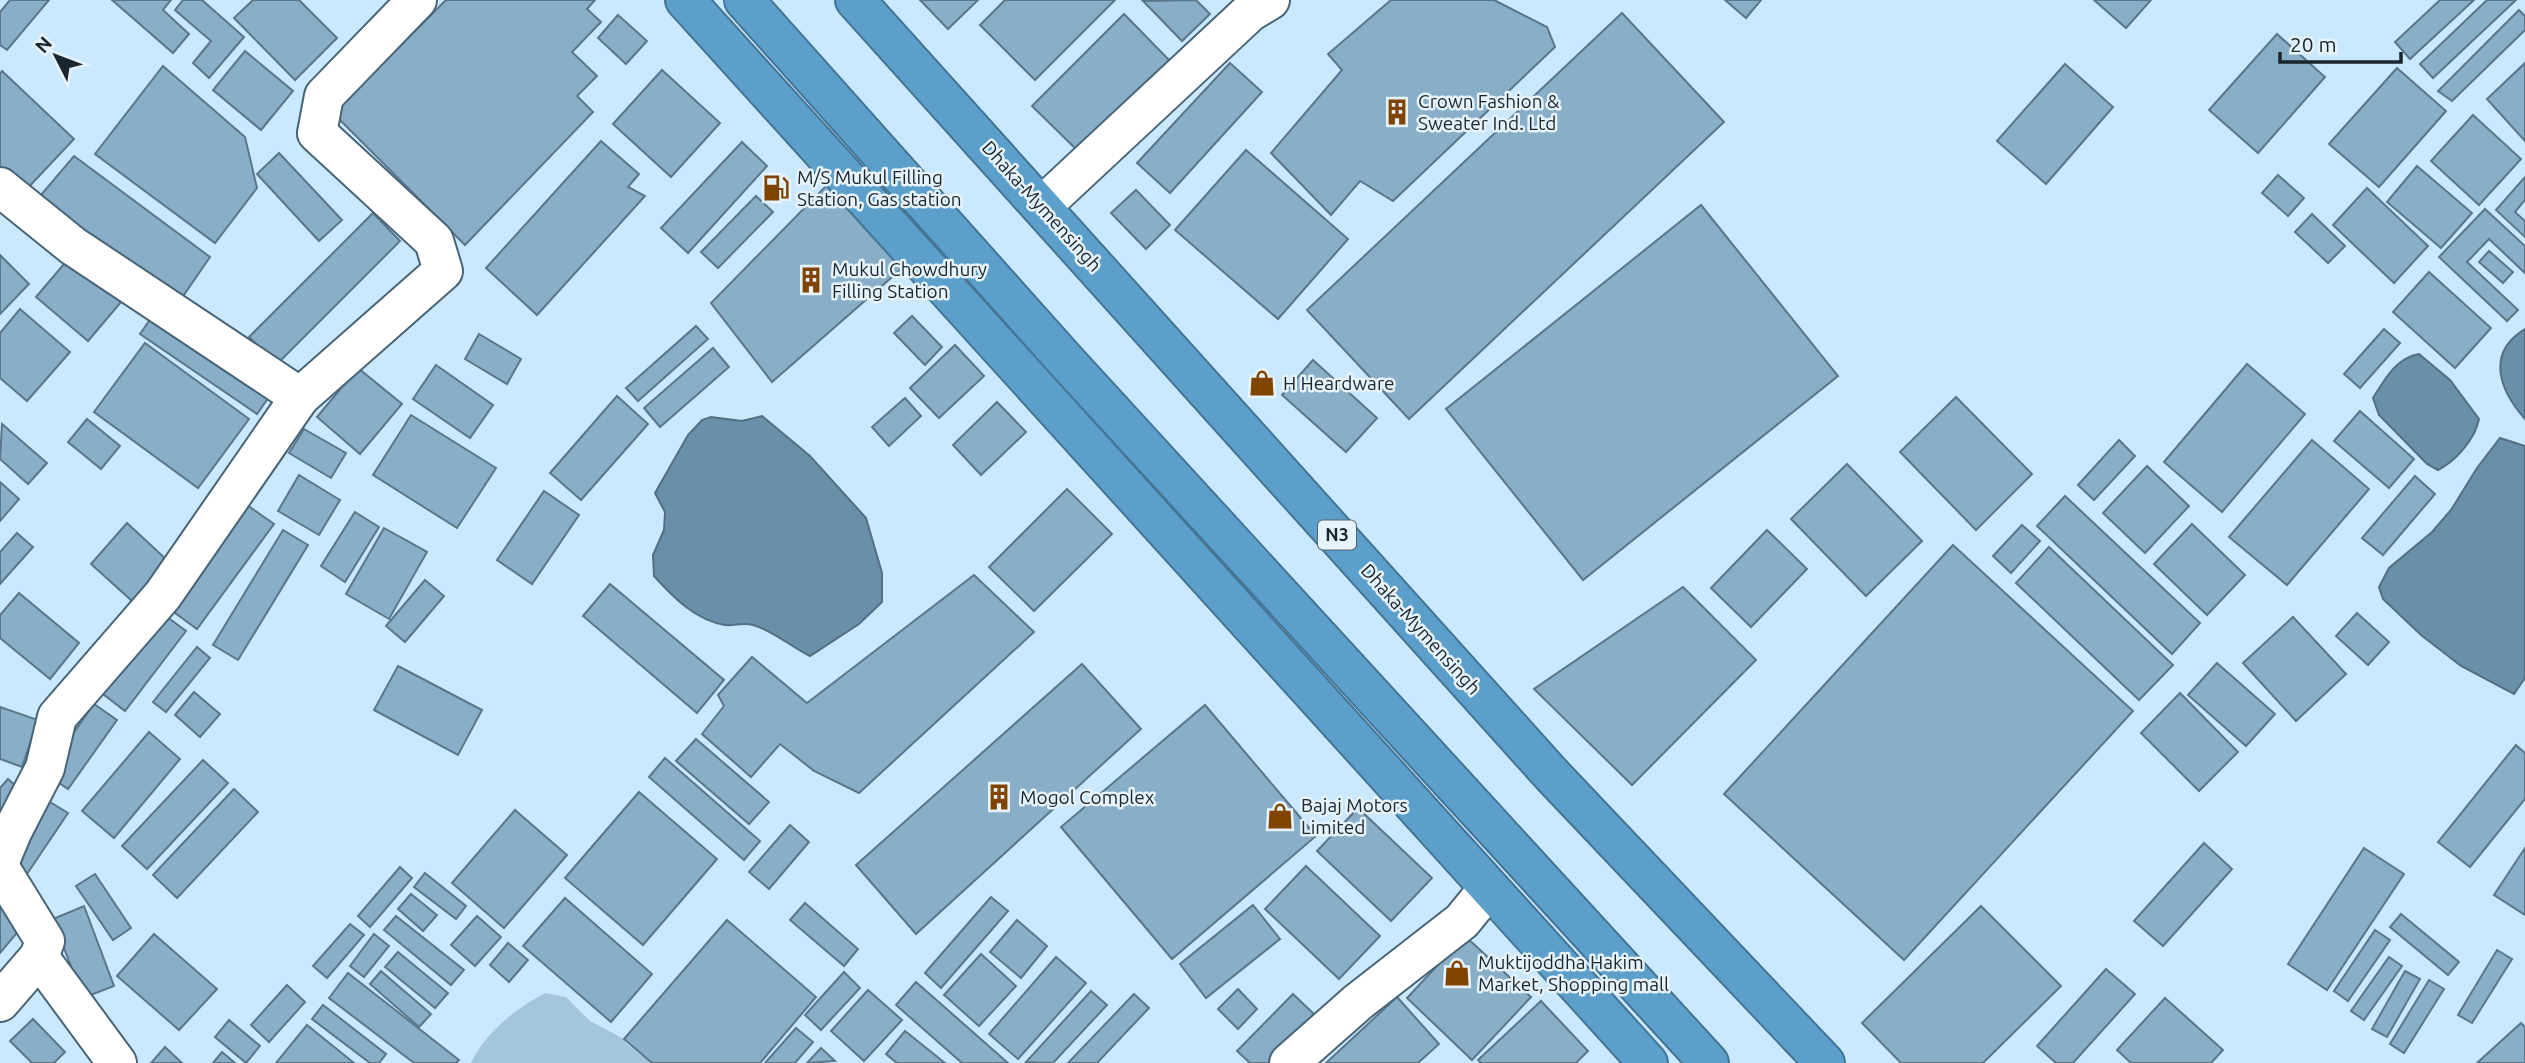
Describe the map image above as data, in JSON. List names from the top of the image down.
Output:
{
  "streets": {
    "highway": ["Dhaka-Mymensingh", "N3"]
  },
  "places": {
    "building": ["Crown Fashion & Sweater Ind. Ltd", "Mukul Chowdhury Filling Station", "Mogol Complex"],
    "fuel station": ["M/S Mukul Filling Station, Gas station"],
    "shop": ["H Heardware", "Bajaj Motors Limited", "Muktijoddha Hakim Market, Shopping mall"]
  },
  "scale_bar": "20 m",
  "north": "top left"
}
